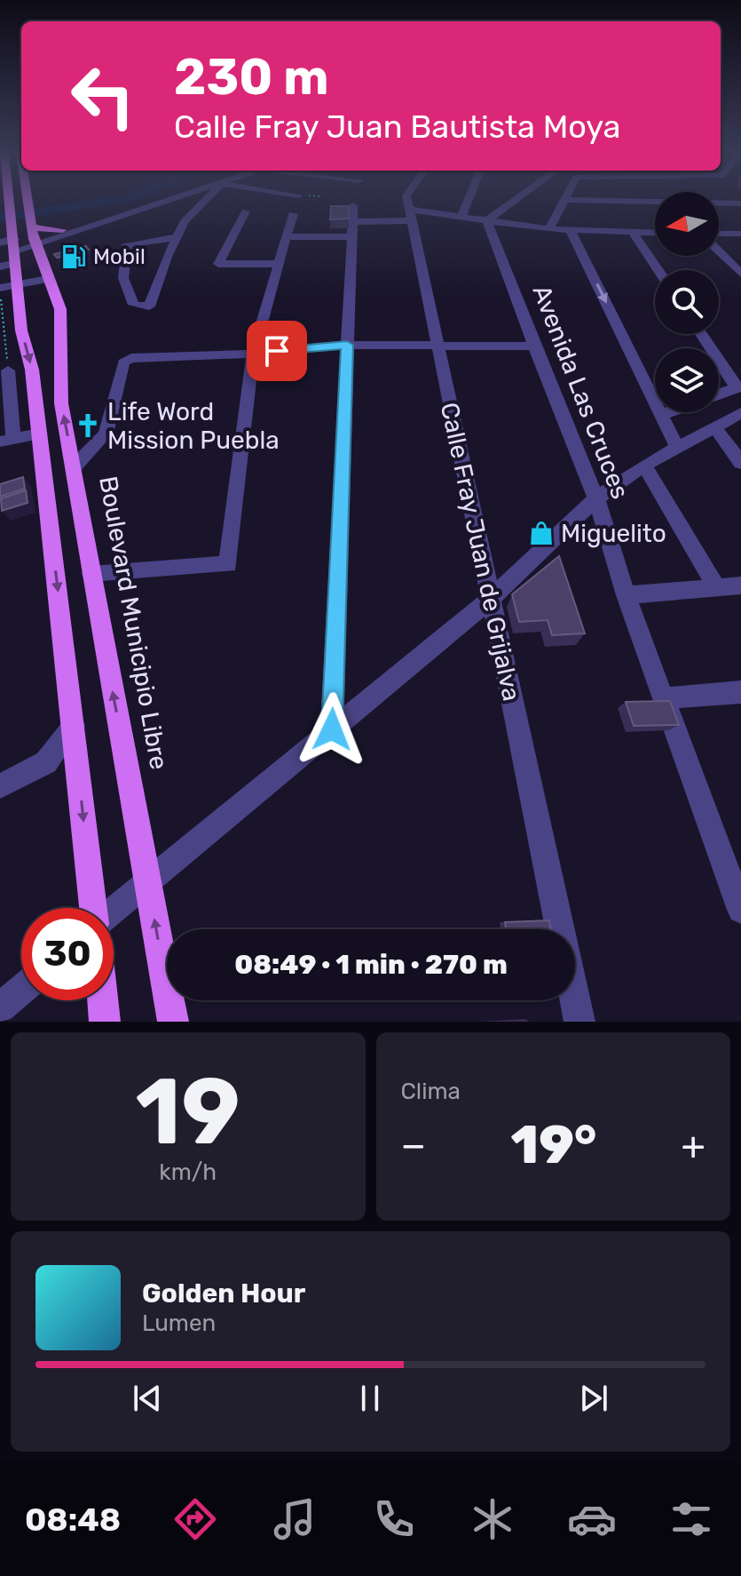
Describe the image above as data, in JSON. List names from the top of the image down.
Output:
{
  "streets": {
    "main road": ["Boulevard Municipio Libre"],
    "street": ["Avenida Las Cruces", "Calle Fray Juan de Grijalva"]
  },
  "places": {
    "fuel station": ["Mobil"],
    "church": ["Life Word Mission Puebla"],
    "shop": ["Miguelito"]
  },
  "north": "left",
  "page": {
    "turn": ["230 m", "Calle Fray Juan Bautista Moya"],
    "limit": "30",
    "trip": "08:49 · 1 min · 270 m",
    "tile": [
      ["19", "km/h"],
      "Clima"
    ],
    "heat": ["−", "19°", "+"],
    "song": ["Golden Hour", "Lumen"],
    "tabs": "08:48"
  }
}
